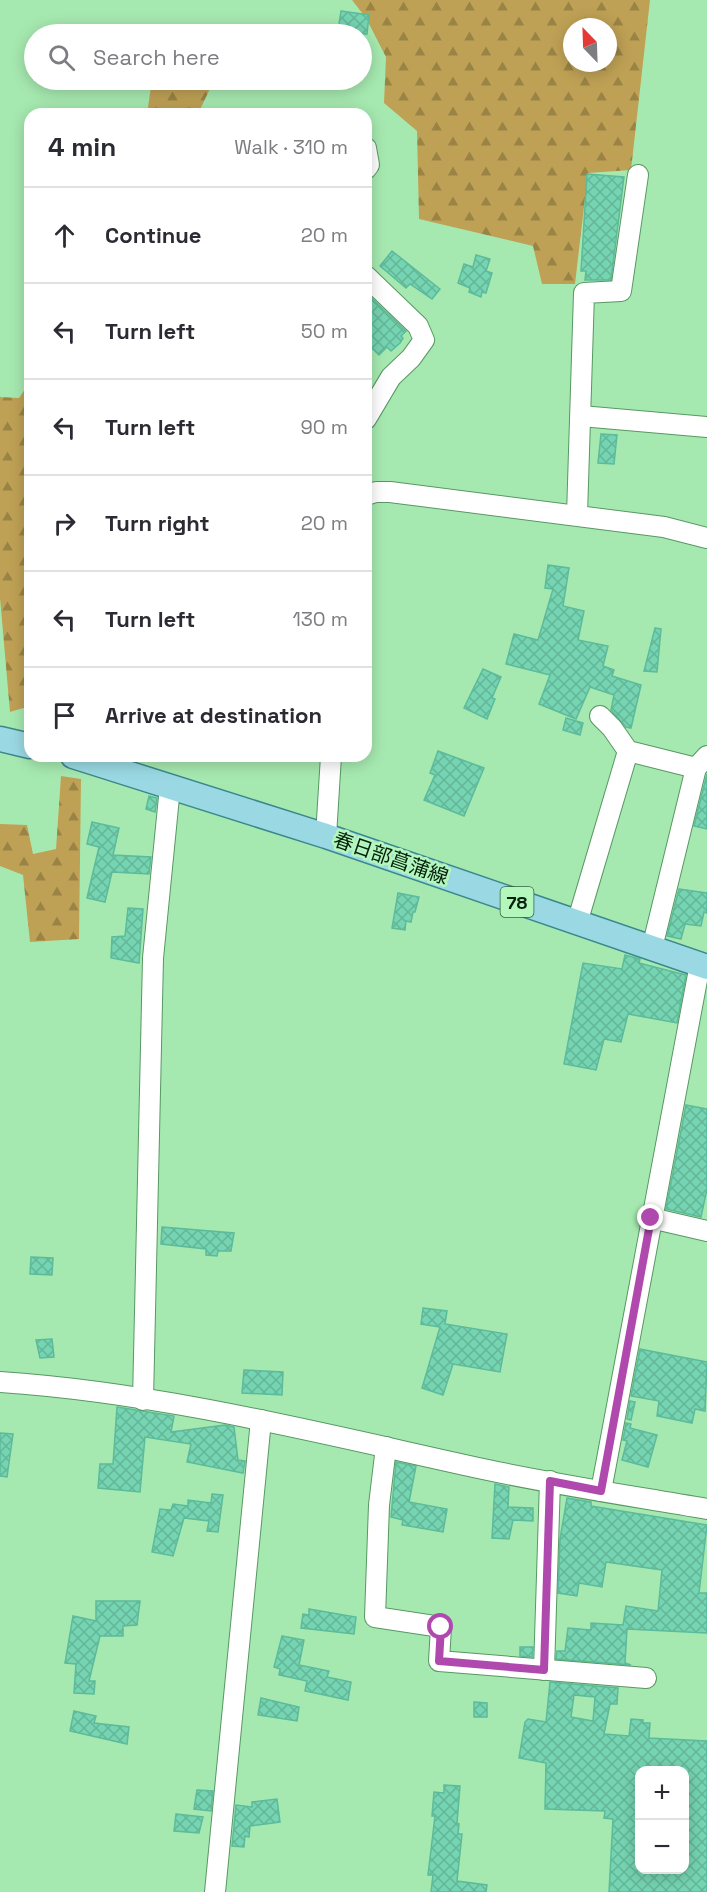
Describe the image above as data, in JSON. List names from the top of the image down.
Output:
{
  "streets": {
    "main road": ["春日部菖蒲線", "78"]
  },
  "north": "top left",
  "page": {
    "search": "Search here",
    "heading": ["4 min", "Walk · 310 m"],
    "list": [
      ["Continue", "20 m"],
      ["Turn left", "50 m"],
      ["Turn left", "90 m"],
      ["Turn right", "20 m"],
      ["Turn left", "130 m"],
      "Arrive at destination"
    ],
    "map_buttons": ["+", "−"]
  }
}
